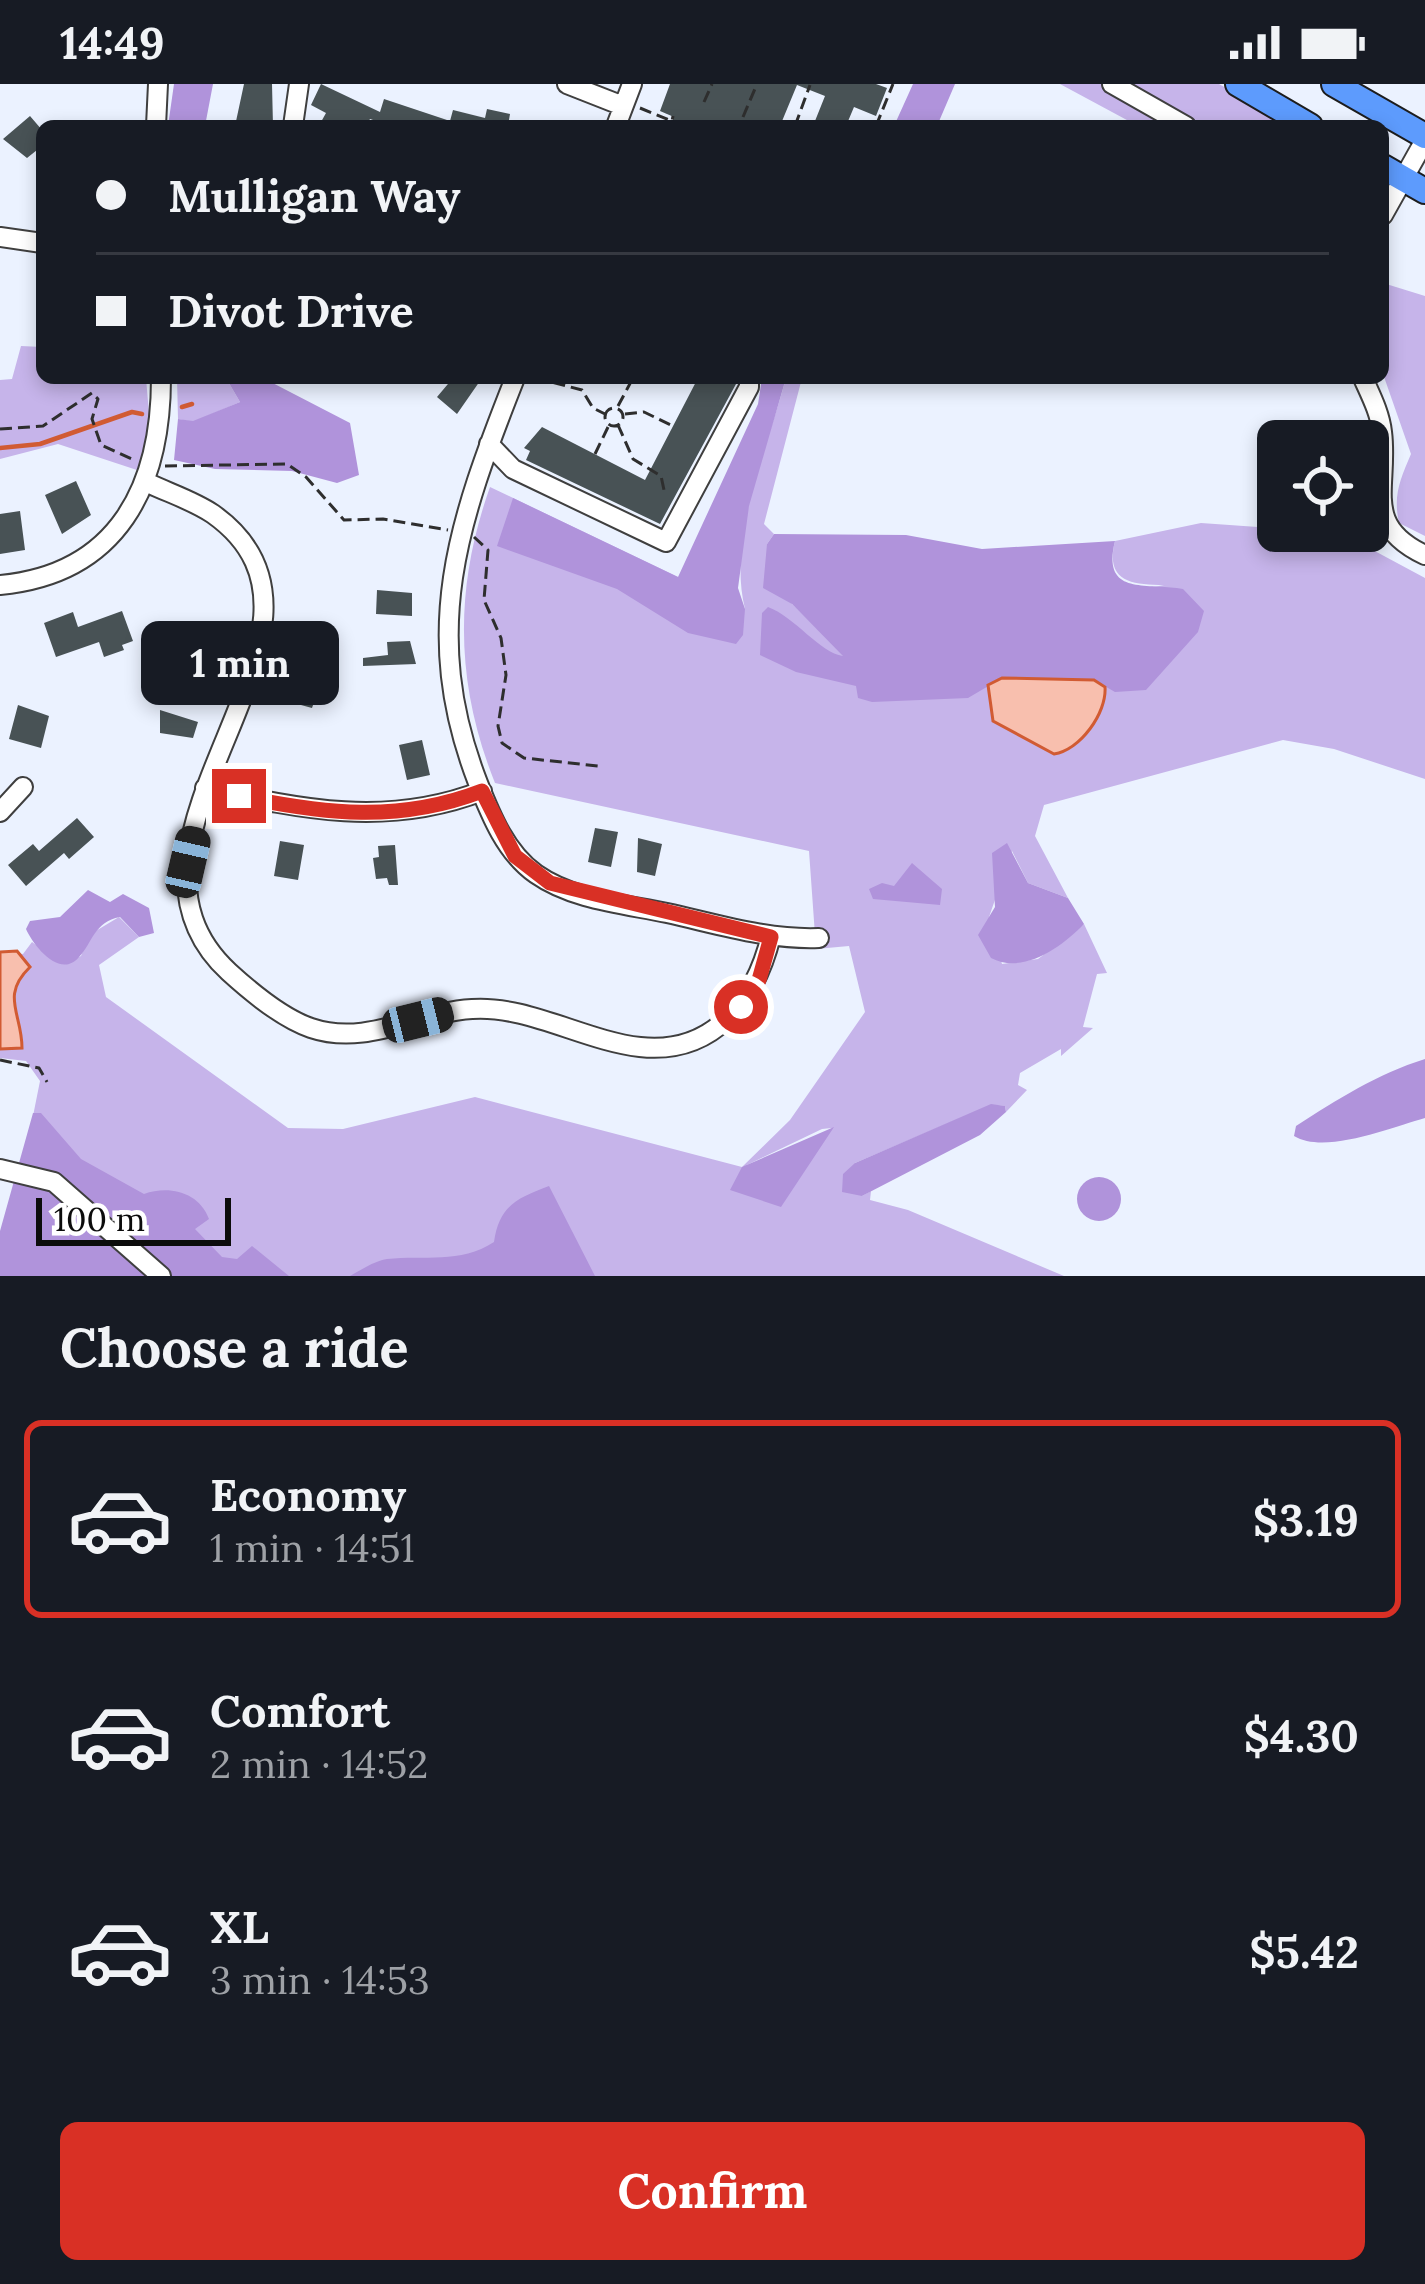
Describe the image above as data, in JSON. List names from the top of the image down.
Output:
{
  "scale_bar": "100 m",
  "page": {
    "status": "14:49",
    "banner": ["Mulligan Way", "Divot Drive"],
    "bubble": "1 min",
    "scale": "100 m",
    "heading": "Choose a ride",
    "list": [
      {
        "name": "Economy",
        "note": "1 min · 14:51",
        "value": "$3.19"
      },
      {
        "name": "Comfort",
        "note": "2 min · 14:52",
        "value": "$4.30"
      },
      {
        "name": "XL",
        "note": "3 min · 14:53",
        "value": "$5.42"
      }
    ],
    "buttons": "Confirm"
  }
}
